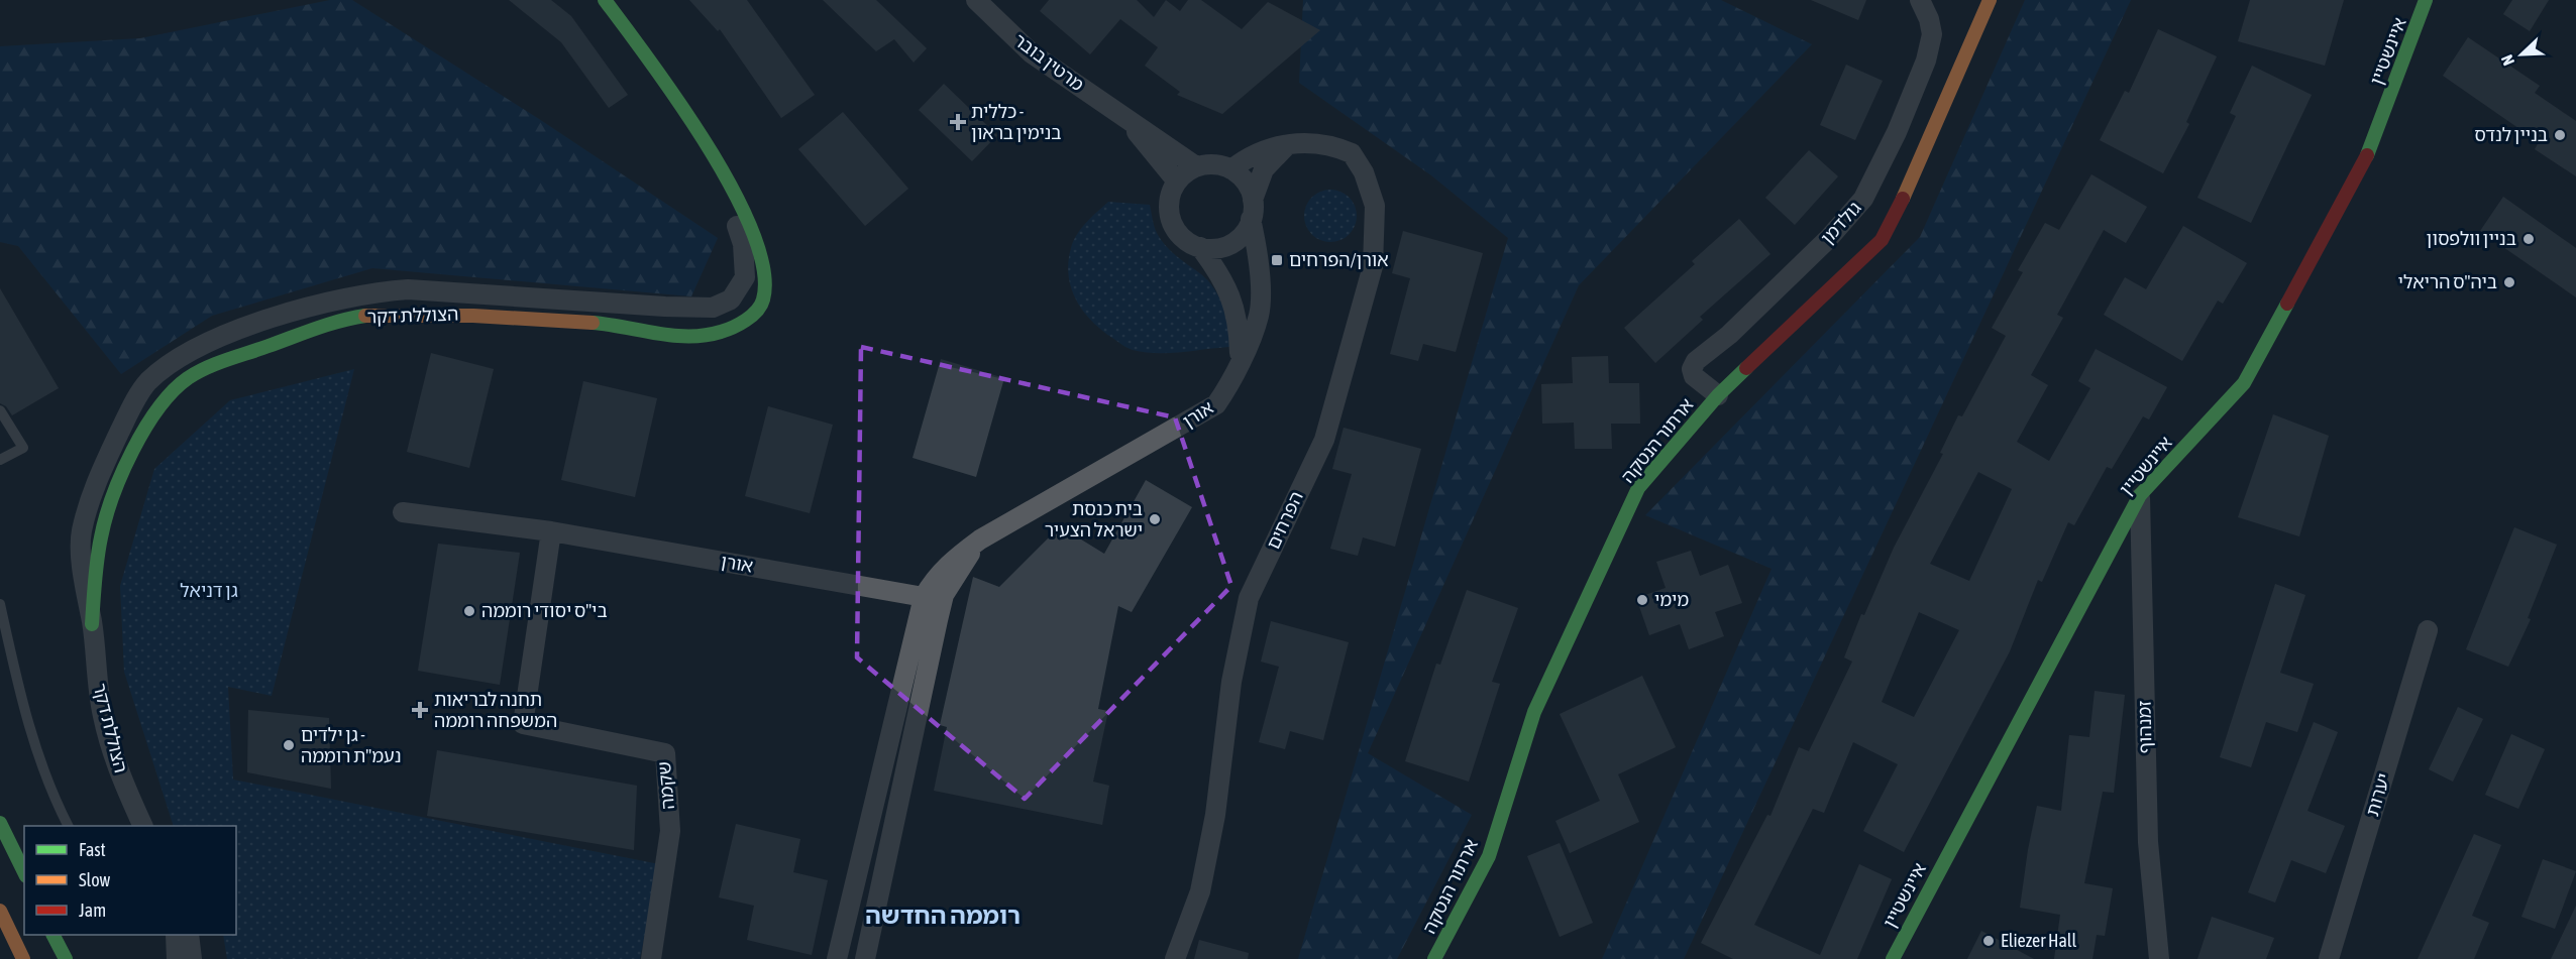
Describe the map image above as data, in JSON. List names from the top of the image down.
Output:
{
  "streets": {
    "street": [
      "איינשטיין",
      "מרטין בובר",
      "גולדמן",
      "הצוללת דקר",
      "אורן",
      "ארתור הנטקה",
      "הפרחים",
      "זמנהוף",
      "שקמה",
      "יערות"
    ]
  },
  "crossings": [
    ["איינשטיין", "זמנהוף"],
    ["מרטין בובר", "אורן"],
    ["מרטין בובר", "הפרחים"],
    ["גולדמן", "ארתור הנטקה"],
    ["אורן", "הפרחים"],
    ["אורן", "שקמה"]
  ],
  "districts": ["רוממה החדשה"],
  "parks": ["גן דניאל"],
  "places": {
    "health": ["כללית - בנימין בראון", "תחנה לבריאות המשפחה רוממה"],
    "other": [
      "בניין לנדס",
      "בניין וולפסון",
      "ביה\"ס הריאלי",
      "בית כנסת ישראל הצעיר",
      "מימי",
      "בי\"ס יסודי רוממה",
      "גן ילדים - נעמ\"ת רוממה",
      "Eliezer Hall"
    ],
    "transit": ["אורן/הפרחים"]
  },
  "legend": ["Fast", "Slow", "Jam"],
  "north": "bottom left"
}
